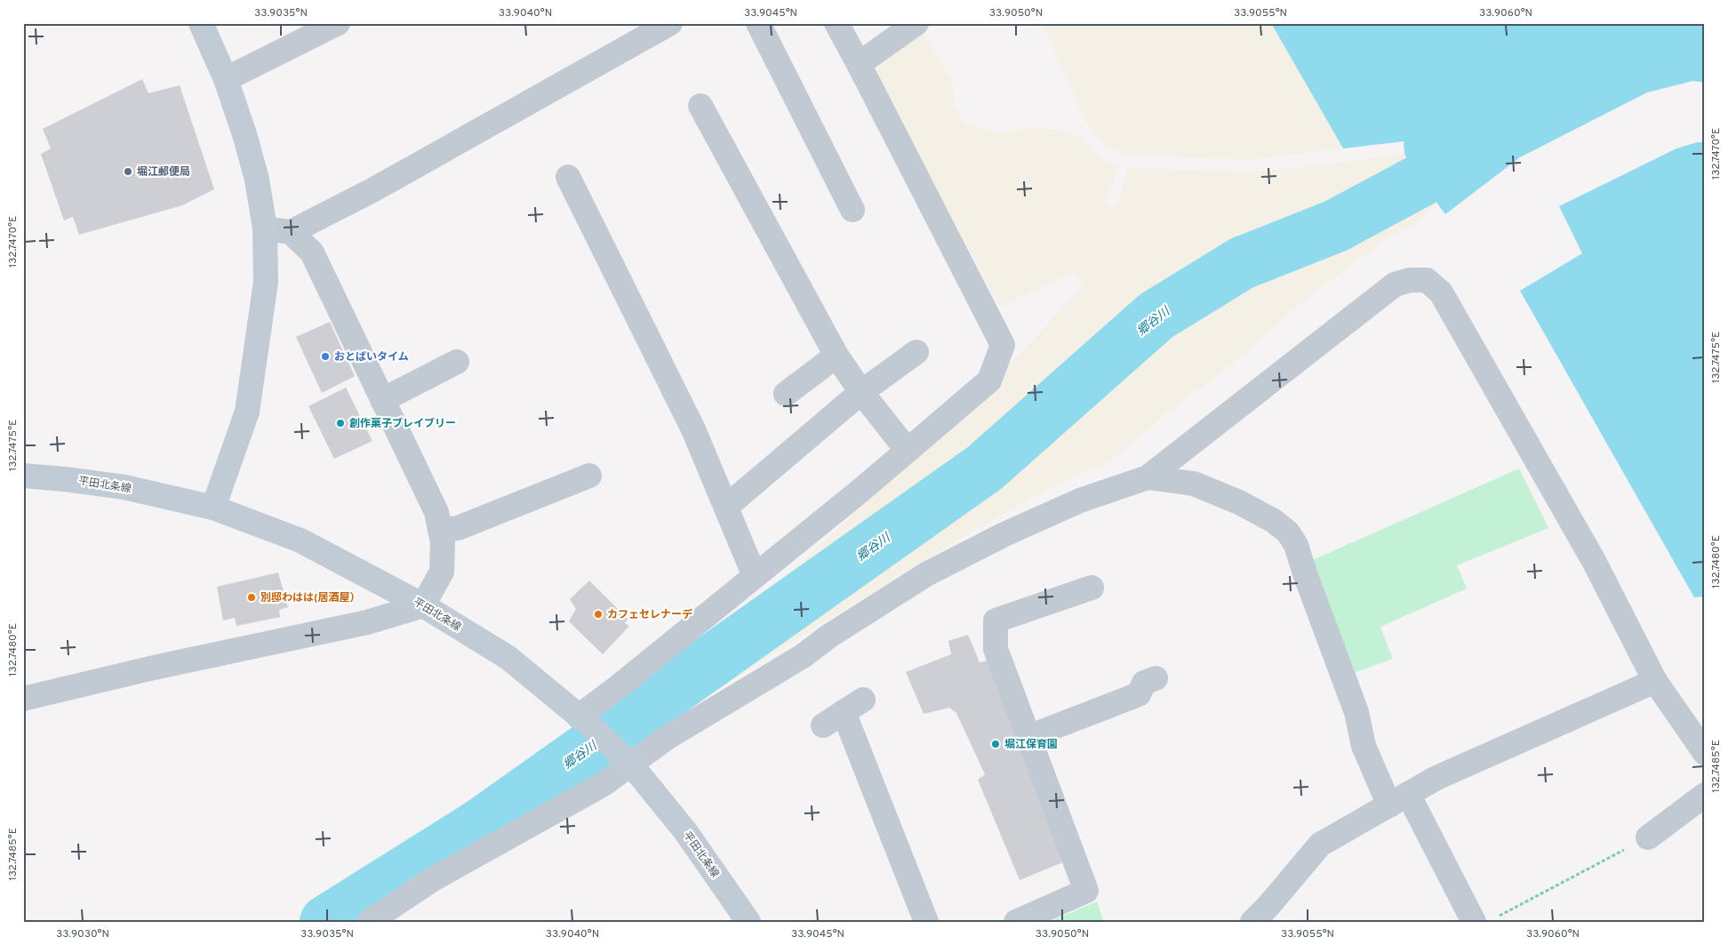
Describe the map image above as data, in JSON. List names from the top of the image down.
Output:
{
  "streets": {
    "main road": ["平田北条線"]
  },
  "water": ["郷谷川"],
  "places": [
    "堀江郵便局",
    "おとばいタイム",
    "創作菓子ブレイブリー",
    "別邸わはは(居酒屋）",
    "カフェセレナーデ",
    "堀江保育園"
  ],
  "coordinates": [
    "33.9035°N",
    "33.9040°N",
    "33.9045°N",
    "33.9050°N",
    "33.9055°N",
    "33.9060°N",
    "132.7470°E",
    "132.7475°E",
    "132.7480°E",
    "132.7485°E",
    "33.9030°N"
  ]
}
